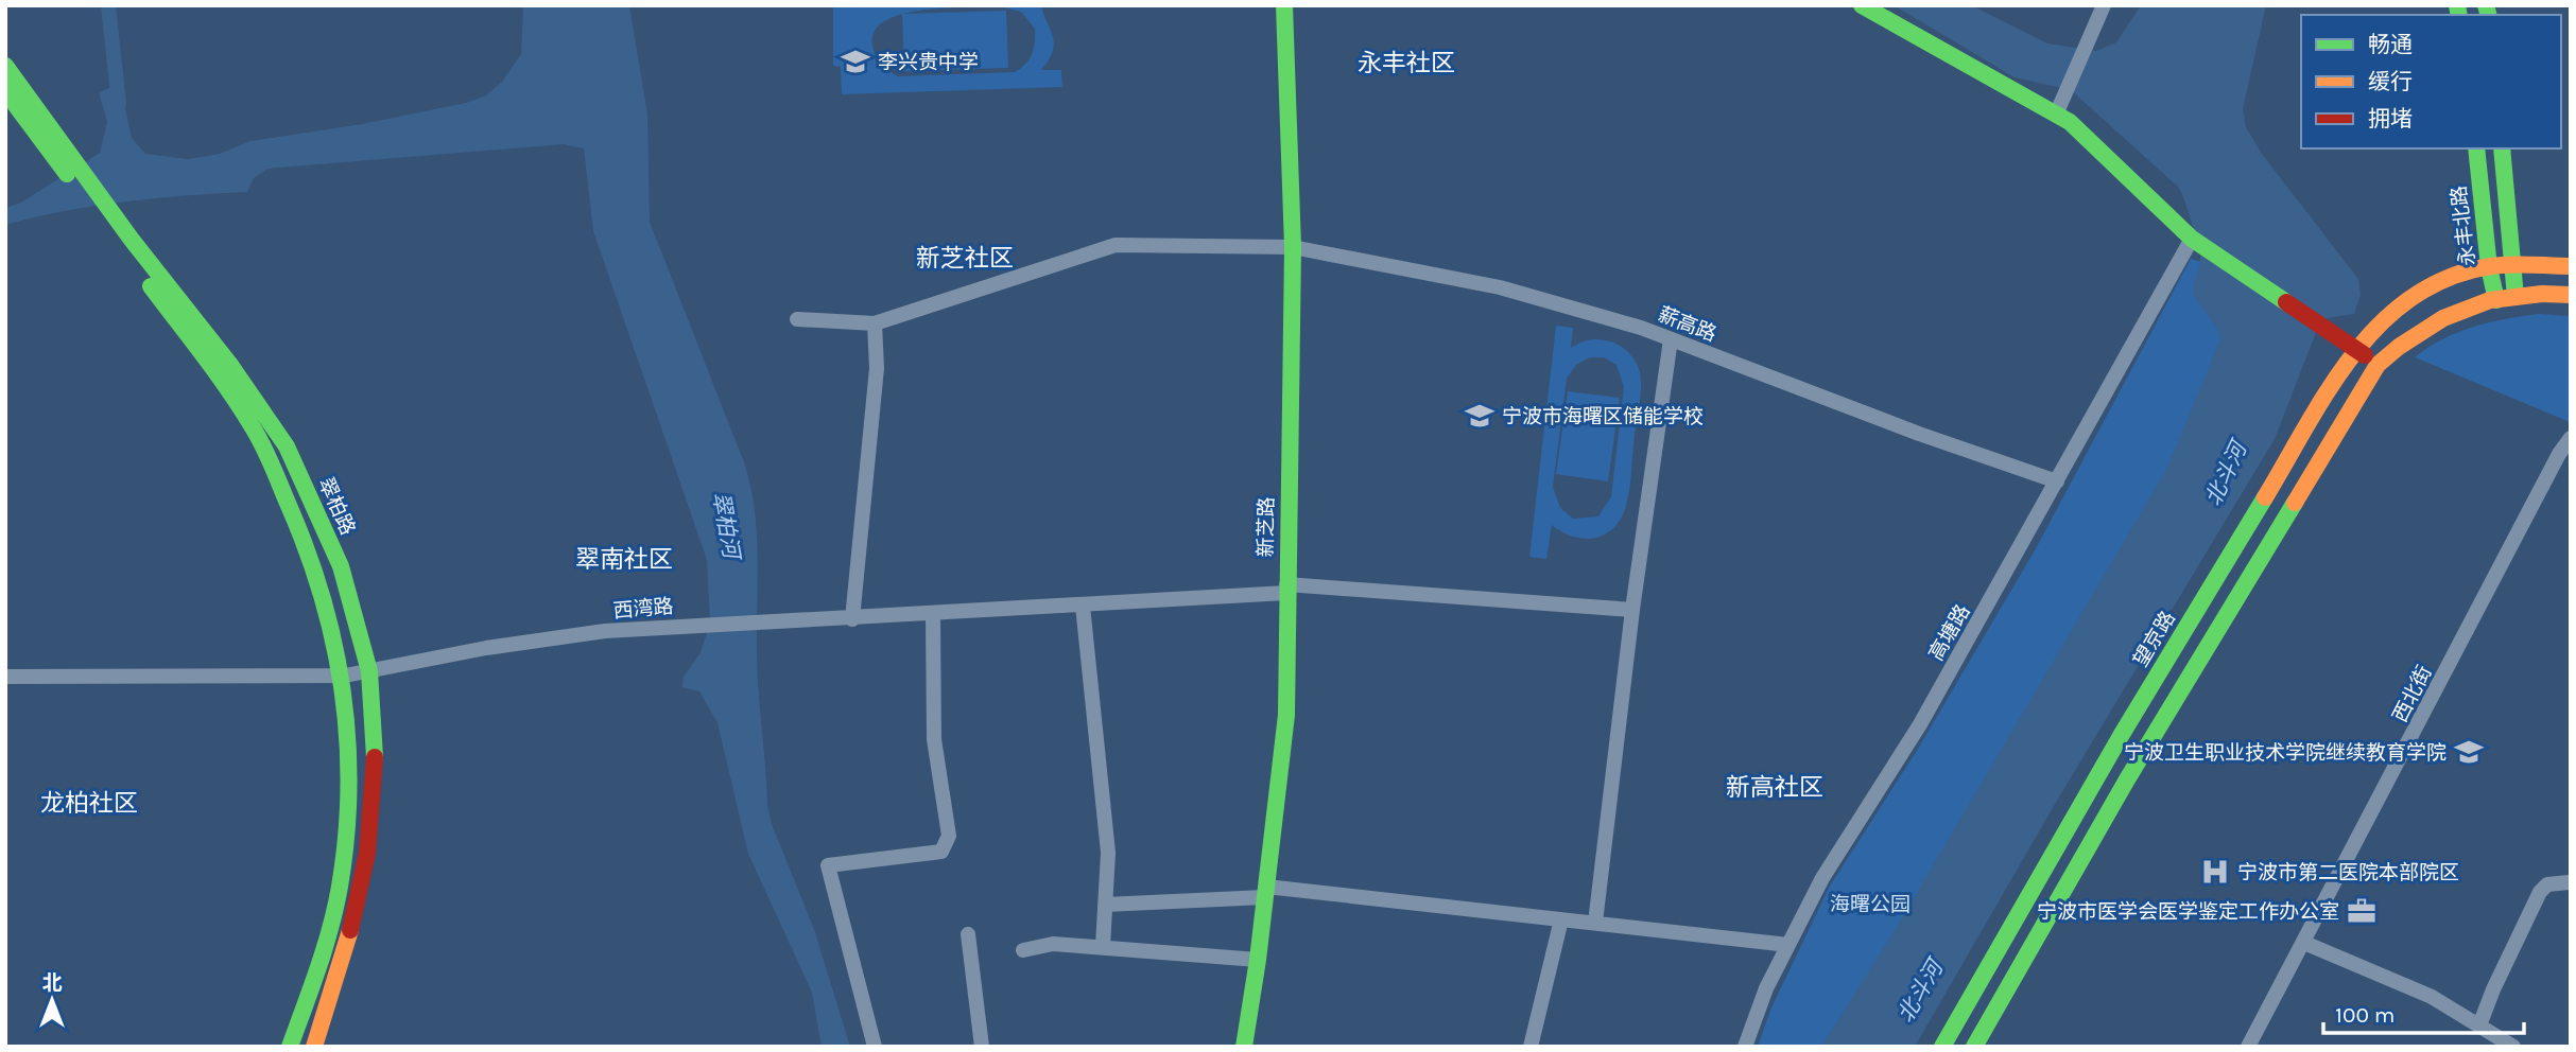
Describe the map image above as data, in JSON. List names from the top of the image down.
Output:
{
  "streets": {
    "main road": [
      "永丰北路",
      "翠柏路",
      "新芝路",
      "望京路"
    ],
    "street": [
      "薪高路",
      "西湾路",
      "高塘路",
      "西北街"
    ]
  },
  "crossings": [
    ["永丰北路", "望京路"],
    ["薪高路", "新芝路"],
    ["薪高路", "高塘路"],
    ["翠柏路", "西湾路"],
    ["新芝路", "西湾路"]
  ],
  "districts": [
    "永丰社区",
    "新芝社区",
    "翠南社区",
    "新高社区",
    "龙柏社区"
  ],
  "water": ["北斗河", "翠柏河"],
  "parks": ["海曙公园"],
  "places": {
    "school or university": ["李兴贵中学", "宁波市海曙区储能学校", "宁波卫生职业技术学院继续教育学院"],
    "hospital": ["宁波市第二医院本部院区"],
    "office": ["宁波市医学会医学鉴定工作办公室"]
  },
  "legend": ["畅通", "缓行", "拥堵"],
  "scale_bar": "100 m",
  "north": "top"
}
